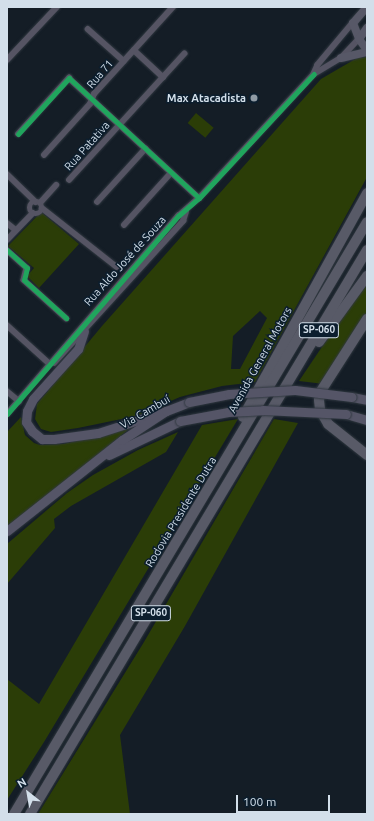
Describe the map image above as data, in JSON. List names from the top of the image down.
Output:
{
  "streets": {
    "highway": ["SP-060", "Avenida General Motors", "Rodovia Presidente Dutra"],
    "main road": ["Via Cambuí"],
    "street": ["Rua 71", "Rua Patativa", "Rua Aldo José de Souza"]
  },
  "crossings": [
    ["Avenida General Motors", "Rodovia Presidente Dutra"]
  ],
  "places": ["Max Atacadista"],
  "scale_bar": "100 m",
  "north": "top left"
}
